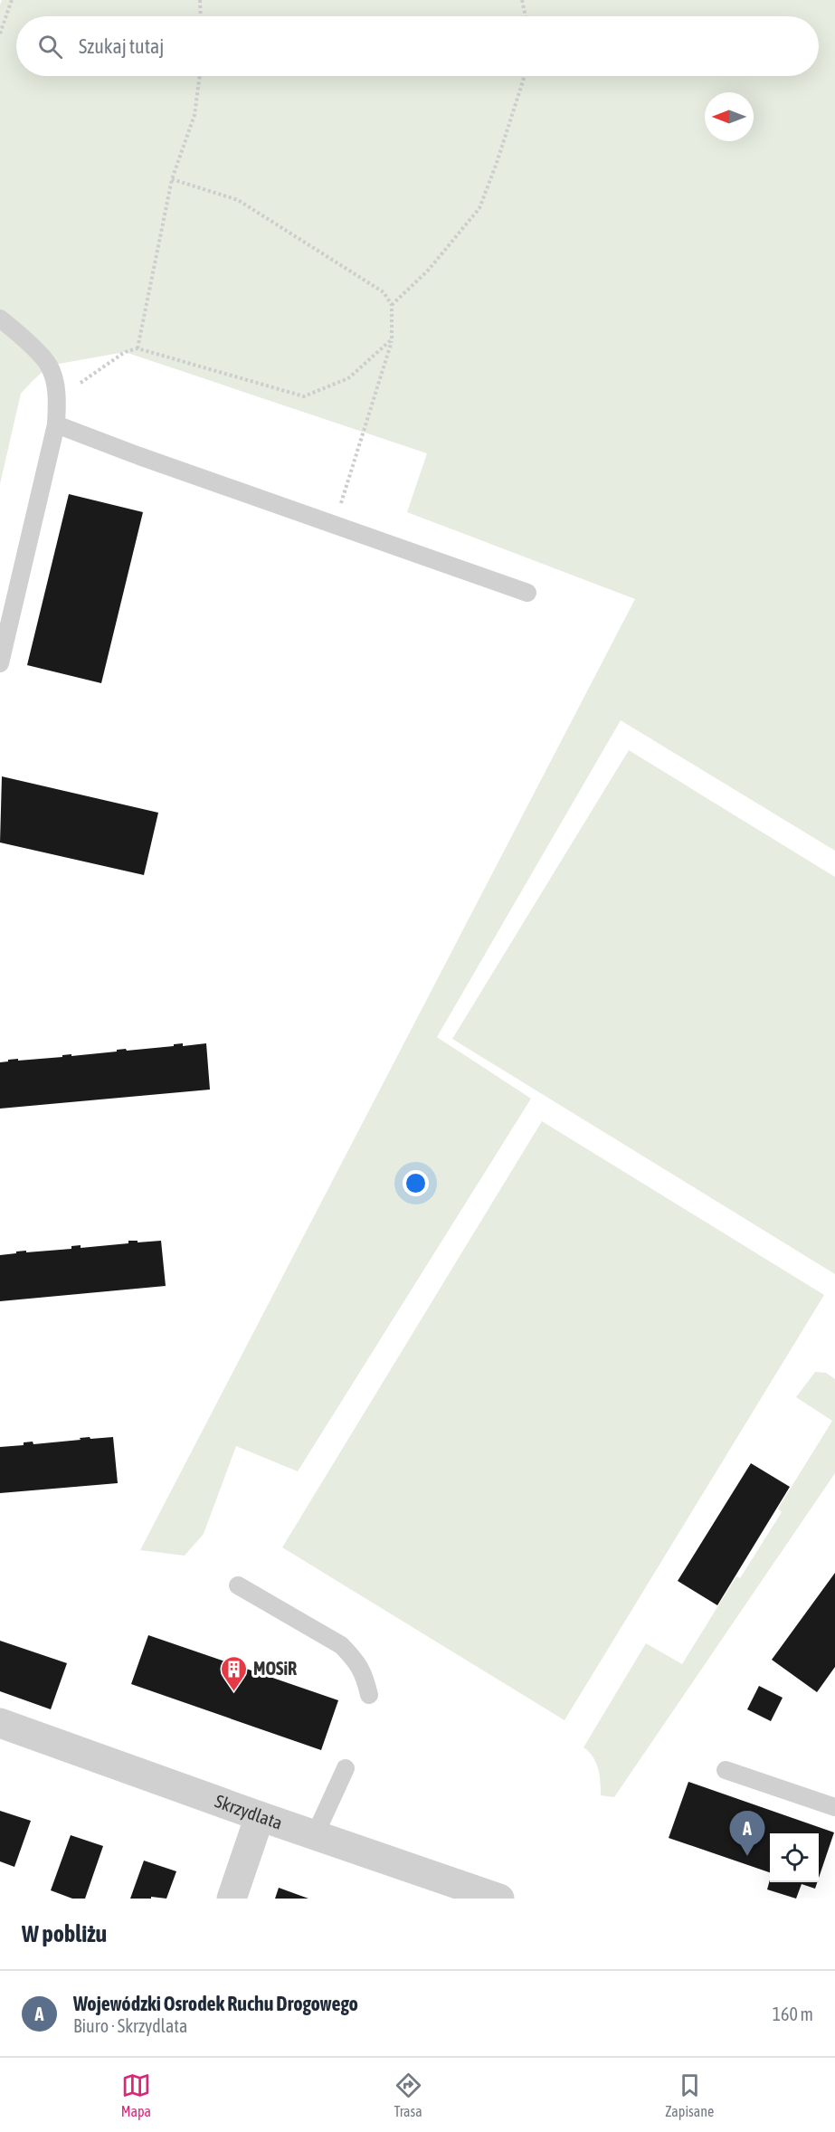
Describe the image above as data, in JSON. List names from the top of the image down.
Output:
{
  "streets": {
    "street": ["Skrzydlata"]
  },
  "places": {
    "building": ["MOSiR"]
  },
  "north": "left",
  "page": {
    "search": "Szukaj tutaj",
    "pins": "A",
    "heading": "W pobliżu",
    "list": [
      {
        "mark": "A",
        "name": "Wojewódzki Osrodek Ruchu Drogowego",
        "note": "Biuro · Skrzydlata",
        "value": "160 m"
      }
    ],
    "nav": ["Mapa", "Trasa", "Zapisane"]
  }
}
